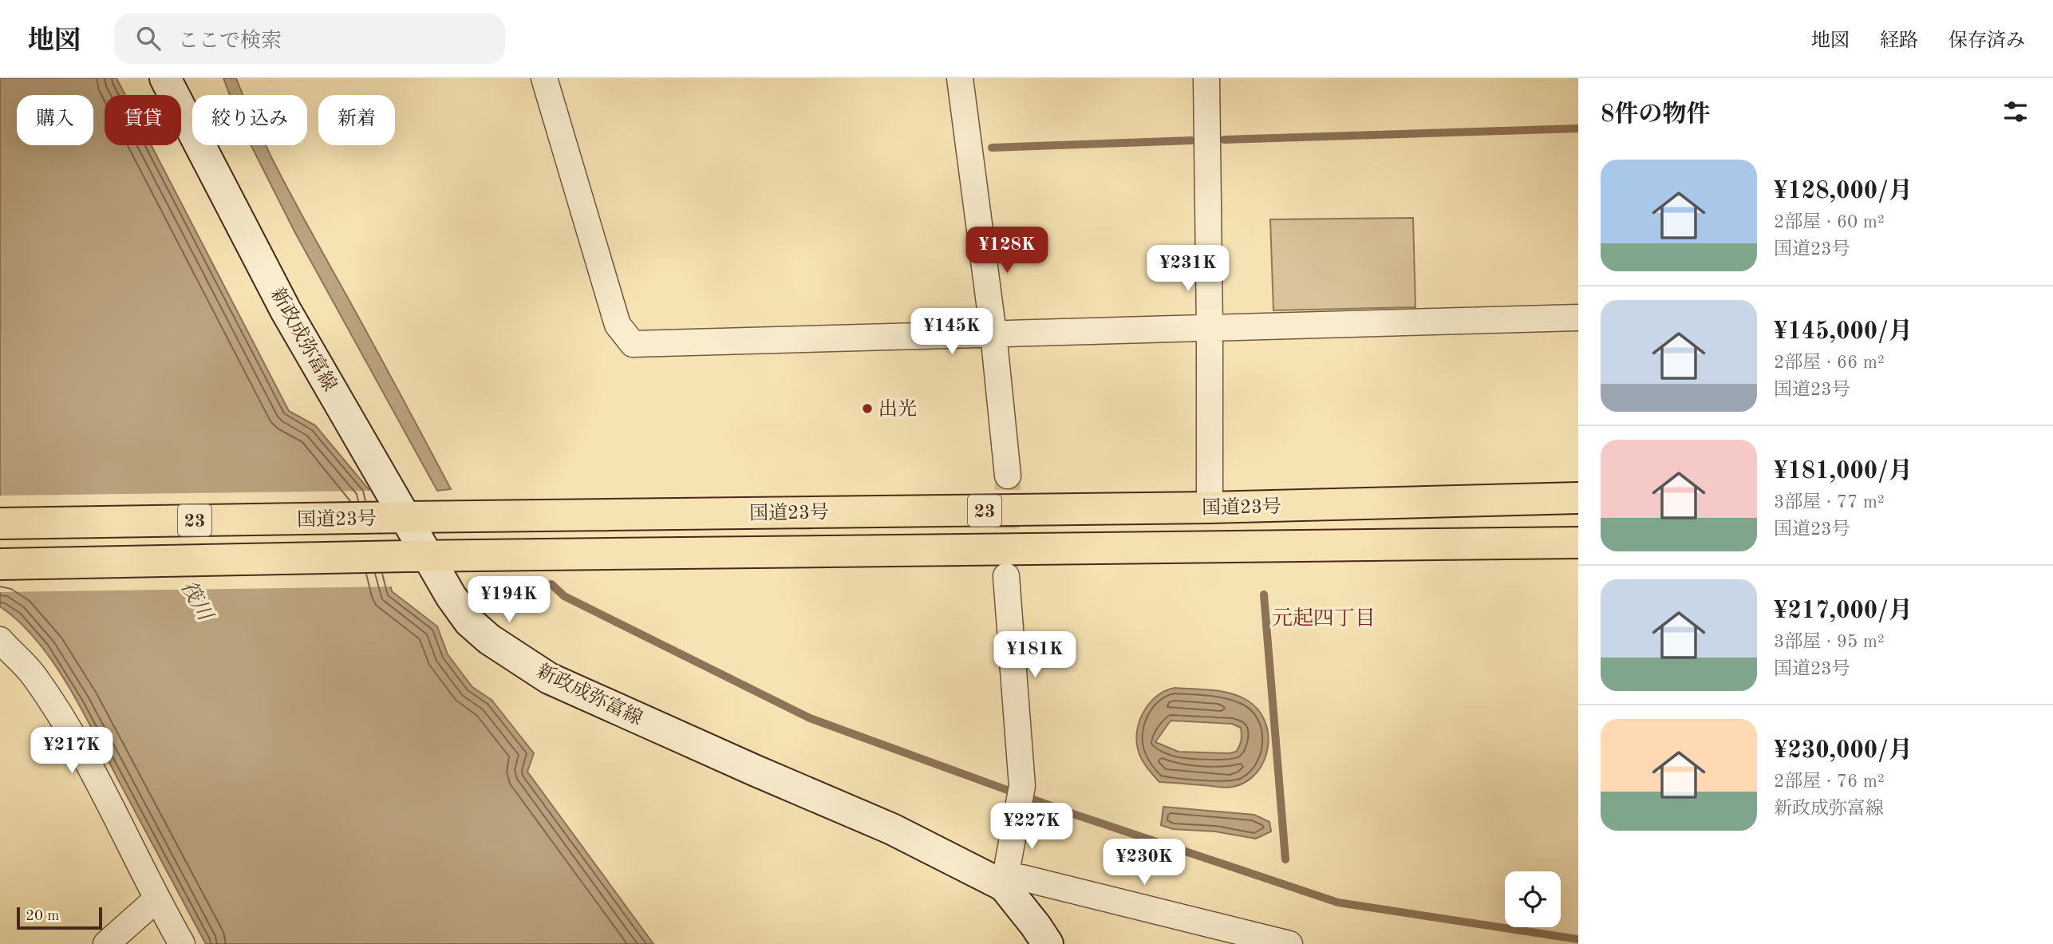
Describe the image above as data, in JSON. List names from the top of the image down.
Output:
{
  "streets": {
    "highway": ["国道23号", "23"],
    "main road": ["新政成弥富線"]
  },
  "crossings": [
    ["新政成弥富線", "国道23号"]
  ],
  "districts": ["元起四丁目"],
  "water": ["筏川"],
  "places": ["出光"],
  "scale_bar": "20 m",
  "page": {
    "header": "地図",
    "search": "ここで検索",
    "nav": ["地図", "経路", "保存済み"],
    "heading": "8件の物件",
    "chip": [
      "購入",
      "賃貸",
      "絞り込み",
      "新着"
    ],
    "list": [
      {
        "name": "¥128,000/月",
        "note": "2部屋 · 60 m² · 国道23号"
      },
      {
        "name": "¥145,000/月",
        "note": "2部屋 · 66 m² · 国道23号"
      },
      {
        "name": "¥181,000/月",
        "note": "3部屋 · 77 m² · 国道23号"
      },
      {
        "name": "¥217,000/月",
        "note": "3部屋 · 95 m² · 国道23号"
      },
      {
        "name": "¥230,000/月",
        "note": "2部屋 · 76 m² · 新政成弥富線"
      }
    ],
    "price": [
      "¥128K",
      "¥231K",
      "¥145K",
      "¥194K",
      "¥181K",
      "¥217K",
      "¥227K",
      "¥230K"
    ],
    "scale": "20 m"
  }
}
